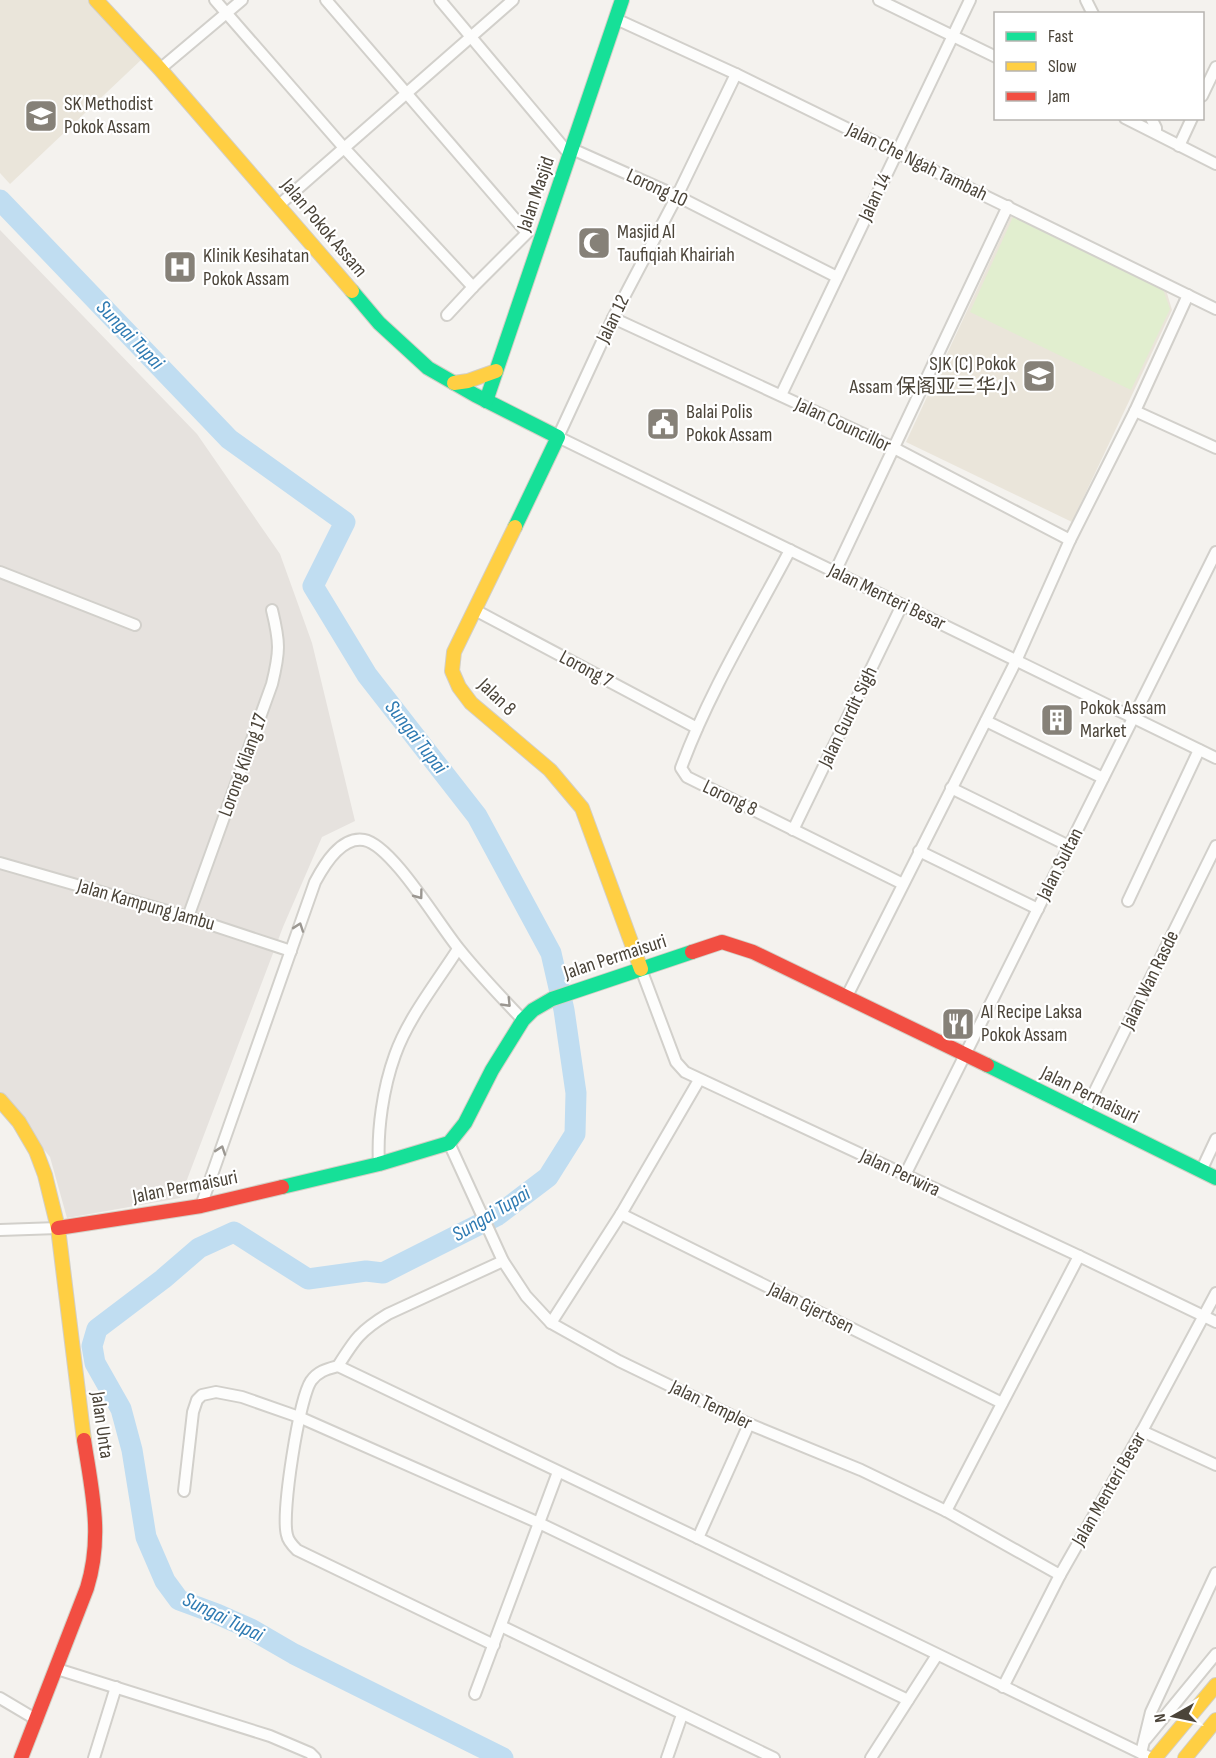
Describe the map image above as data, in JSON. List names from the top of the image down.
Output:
{
  "streets": {
    "street": [
      "Jalan Che Ngah Tambah",
      "Lorong 10",
      "Jalan Masjid",
      "Jalan 14",
      "Jalan Pokok Assam",
      "Jalan 12",
      "Jalan Councillor",
      "Jalan Menteri Besar",
      "Lorong 7",
      "Jalan 8",
      "Jalan Gurdit Sigh",
      "Lorong Kilang 17",
      "Lorong 8",
      "Jalan Sultan",
      "Jalan Kampung Jambu",
      "Jalan Permaisuri",
      "Jalan Wan Rasde",
      "Jalan Perwira",
      "Jalan Gjertsen",
      "Jalan Templer",
      "Jalan Unta"
    ]
  },
  "crossings": [
    ["Jalan Che Ngah Tambah", "Jalan Masjid"],
    ["Jalan Che Ngah Tambah", "Jalan 14"],
    ["Jalan Che Ngah Tambah", "Jalan 12"],
    ["Lorong 10", "Jalan Masjid"],
    ["Lorong 10", "Jalan 14"],
    ["Lorong 10", "Jalan 12"],
    ["Jalan Masjid", "Jalan Pokok Assam"],
    ["Jalan 14", "Jalan Councillor"],
    ["Jalan Pokok Assam", "Jalan 12"],
    ["Jalan Pokok Assam", "Jalan Menteri Besar"],
    ["Jalan Pokok Assam", "Jalan 8"],
    ["Jalan 12", "Jalan Councillor"],
    ["Jalan 12", "Jalan Menteri Besar"],
    ["Jalan 12", "Jalan 8"],
    ["Jalan Menteri Besar", "Jalan 8"],
    ["Jalan Menteri Besar", "Jalan Gurdit Sigh"],
    ["Jalan Menteri Besar", "Lorong 8"],
    ["Jalan Menteri Besar", "Jalan Sultan"],
    ["Jalan Menteri Besar", "Jalan Perwira"],
    ["Jalan Menteri Besar", "Jalan Templer"],
    ["Lorong 7", "Jalan 8"],
    ["Lorong 7", "Lorong 8"],
    ["Jalan 8", "Jalan Permaisuri"],
    ["Jalan 8", "Jalan Perwira"],
    ["Jalan Gurdit Sigh", "Lorong 8"],
    ["Lorong Kilang 17", "Jalan Kampung Jambu"],
    ["Jalan Sultan", "Jalan Permaisuri"],
    ["Jalan Sultan", "Jalan Perwira"],
    ["Jalan Permaisuri", "Jalan Wan Rasde"],
    ["Jalan Permaisuri", "Jalan Perwira"],
    ["Jalan Permaisuri", "Jalan Templer"],
    ["Jalan Permaisuri", "Jalan Unta"]
  ],
  "water": ["Sungai Tupai"],
  "places": {
    "school or university": ["SK Methodist Pokok Assam", "SJK (C) Pokok Assam 保阁亚三华小"],
    "mosque": ["Masjid Al Taufiqiah Khairiah"],
    "hospital": ["Klinik Kesihatan Pokok Assam"],
    "public building": ["Balai Polis Pokok Assam"],
    "building": ["Pokok Assam Market"],
    "restaurant": ["AI Recipe Laksa Pokok Assam"]
  },
  "legend": ["Fast", "Slow", "Jam"],
  "north": "left"
}
